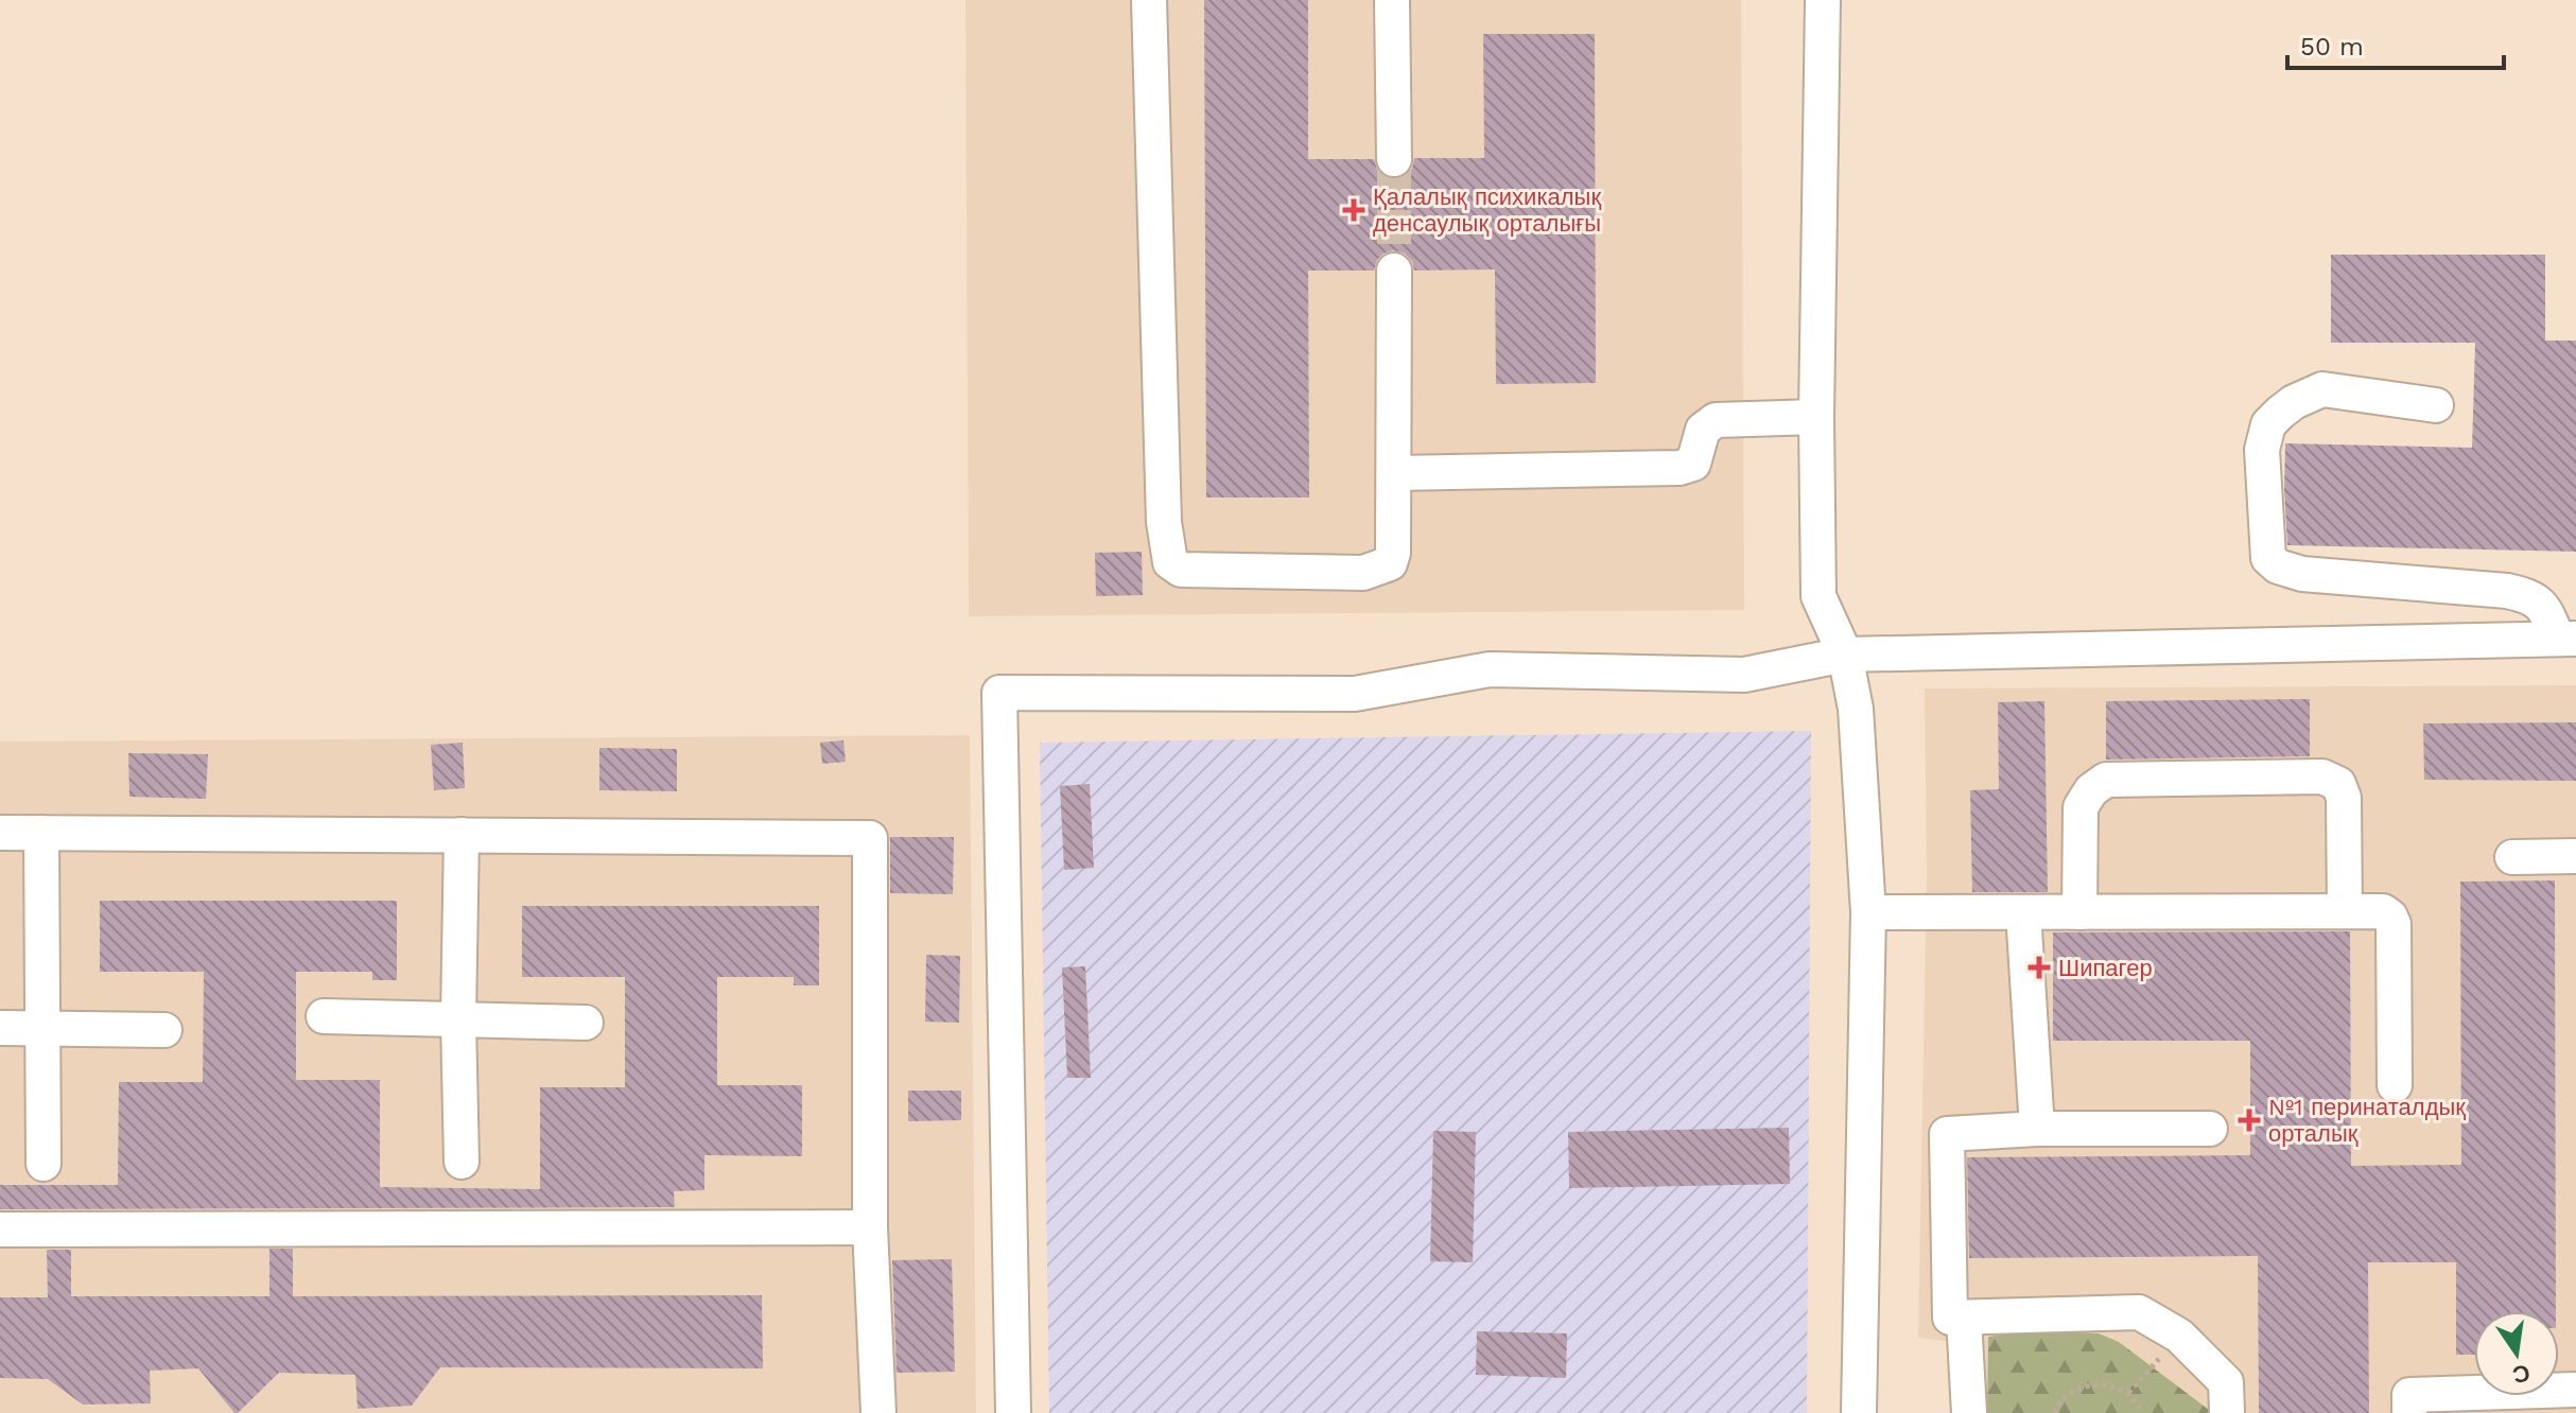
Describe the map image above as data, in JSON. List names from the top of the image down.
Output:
{
  "places": {
    "health": ["Қалалық психикалық денсаулық орталығы", "Шипагер", "№1 перинаталдық орталық"]
  },
  "scale_bar": "50 m",
  "north": "bottom"
}
